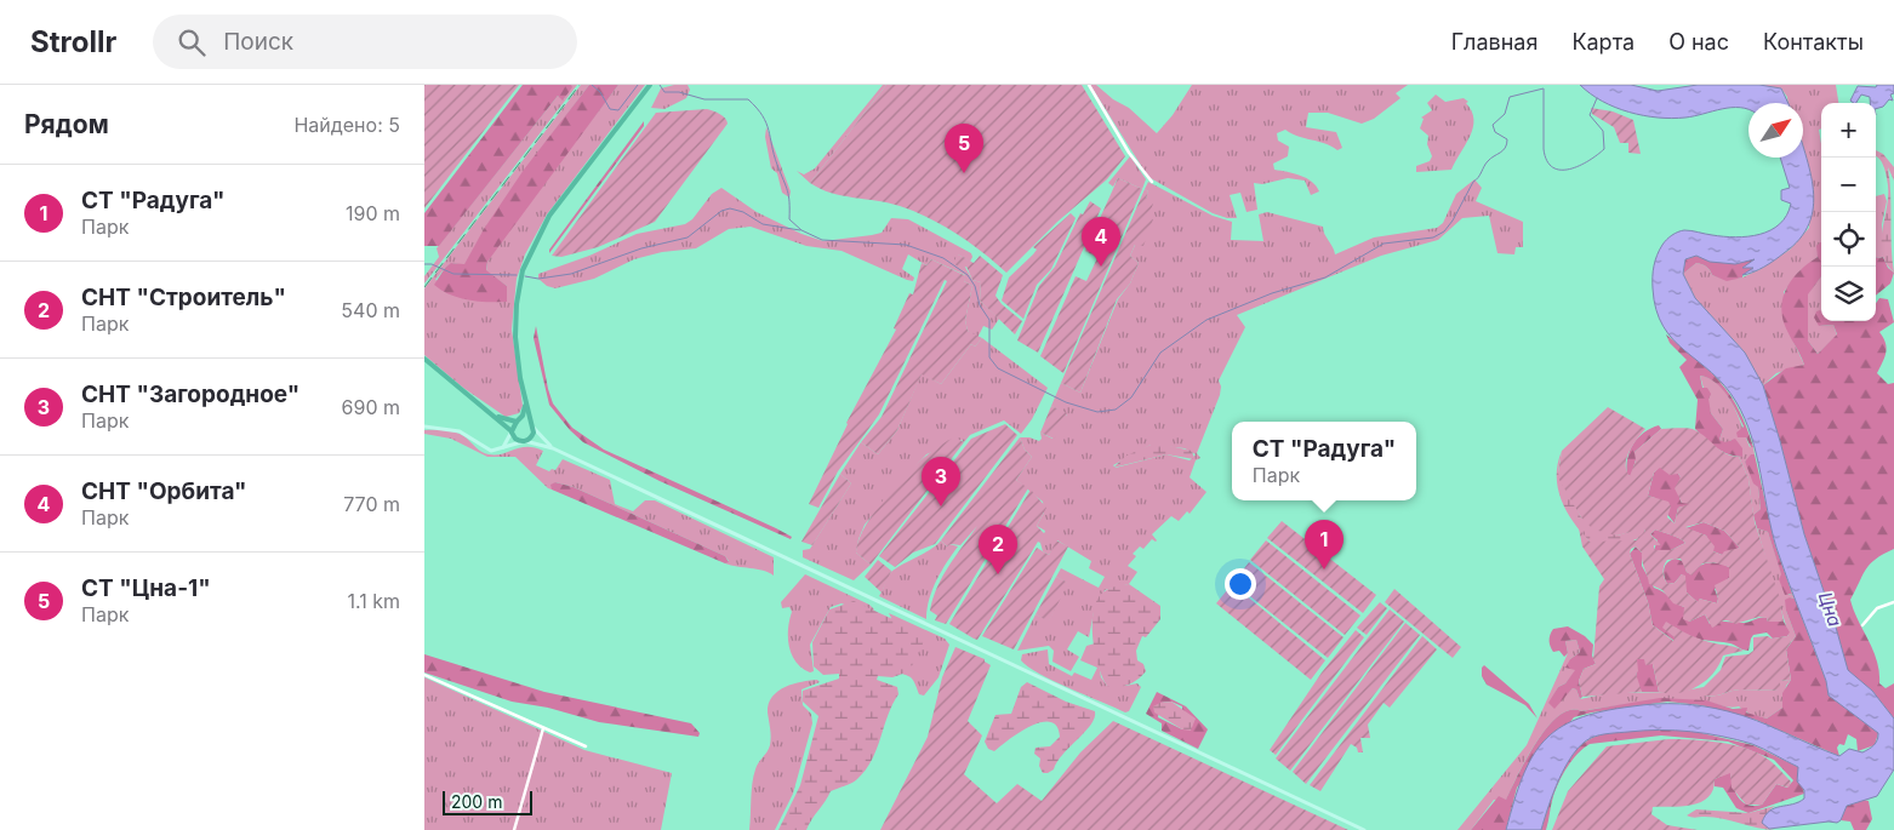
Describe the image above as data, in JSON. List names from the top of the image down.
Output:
{
  "water": ["Цна"],
  "scale_bar": "200 m",
  "north": "top right",
  "page": {
    "header": "Strollr",
    "search": "Поиск",
    "nav": [
      "Главная",
      "Карта",
      "О нас",
      "Контакты"
    ],
    "heading": ["Рядом", "Найдено: 5"],
    "map_buttons": ["+", "−"],
    "pins": [
      "5",
      "4",
      "3",
      "1",
      "2"
    ],
    "list": [
      {
        "mark": "1",
        "name": "СТ \"Радуга\"",
        "note": "Парк",
        "value": "190 m"
      },
      {
        "mark": "2",
        "name": "CНТ \"Строитель\"",
        "note": "Парк",
        "value": "540 m"
      },
      {
        "mark": "3",
        "name": "СНТ \"Загородное\"",
        "note": "Парк",
        "value": "690 m"
      },
      {
        "mark": "4",
        "name": "CНТ \"Орбита\"",
        "note": "Парк",
        "value": "770 m"
      },
      {
        "mark": "5",
        "name": "СТ \"Цна-1\"",
        "note": "Парк",
        "value": "1.1 km"
      }
    ],
    "popup": ["СТ \"Радуга\"", "Парк"],
    "scale": "200 m"
  }
}
